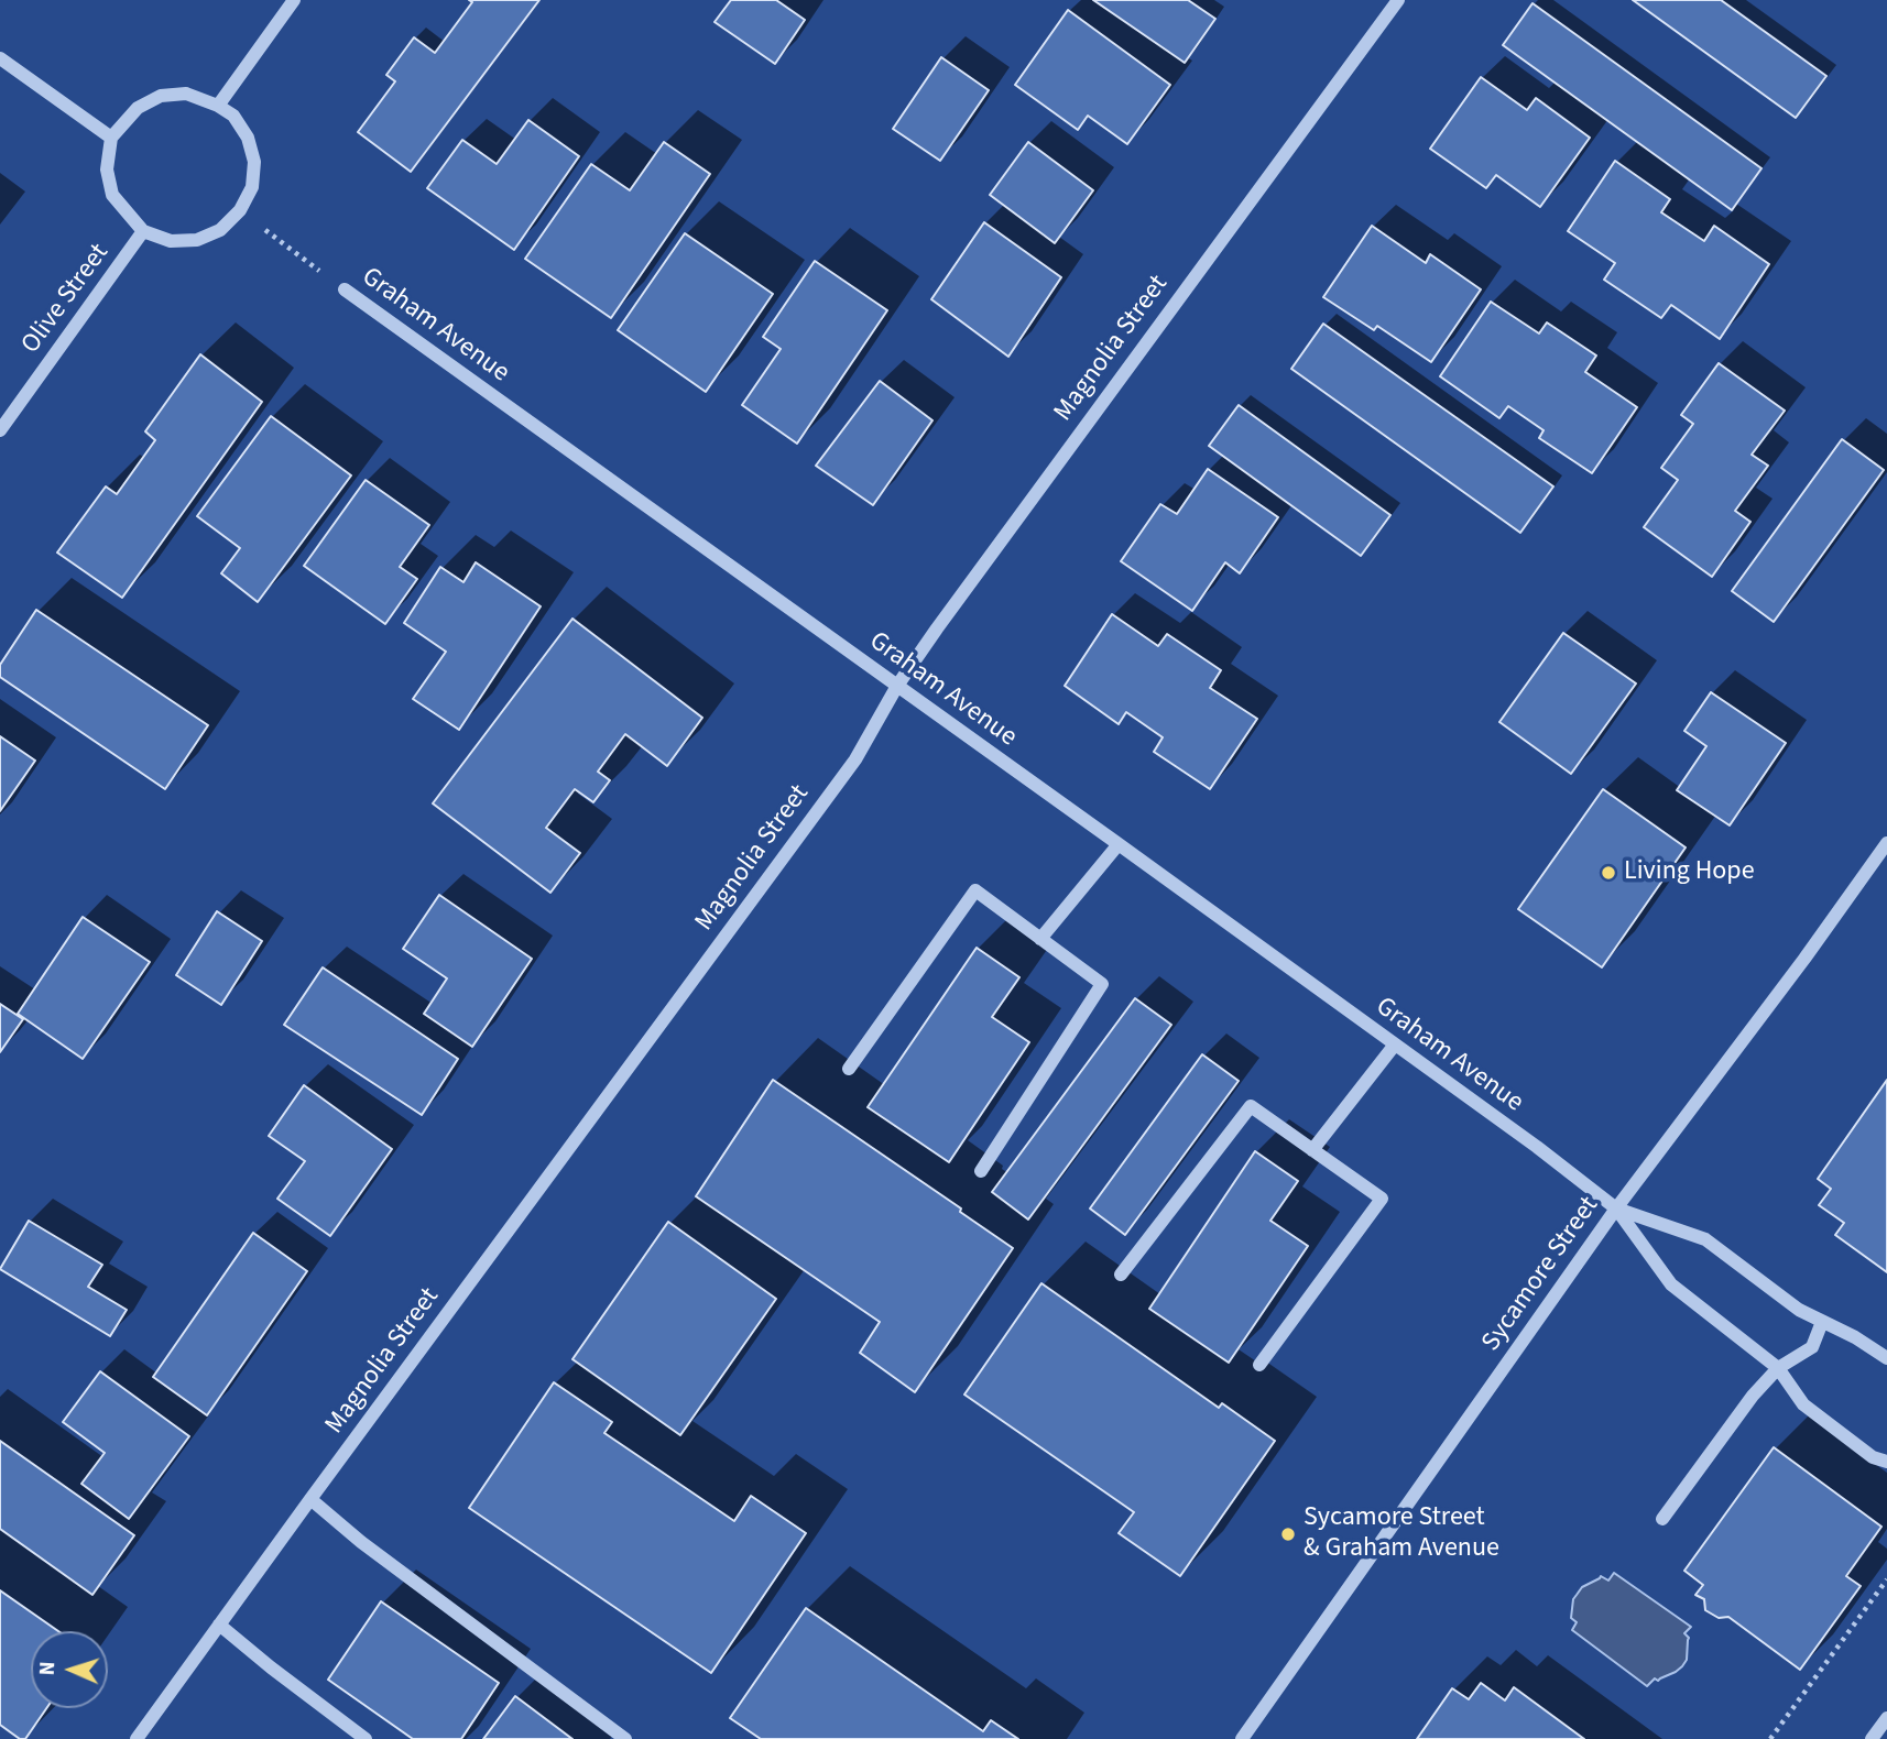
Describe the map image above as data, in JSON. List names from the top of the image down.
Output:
{
  "streets": {
    "street": [
      "Olive Street",
      "Graham Avenue",
      "Magnolia Street",
      "Sycamore Street"
    ]
  },
  "crossings": [
    ["Olive Street", "Graham Avenue"],
    ["Graham Avenue", "Magnolia Street"],
    ["Graham Avenue", "Sycamore Street"]
  ],
  "places": ["Living Hope", "Sycamore Street & Graham Avenue"],
  "north": "left"
}
